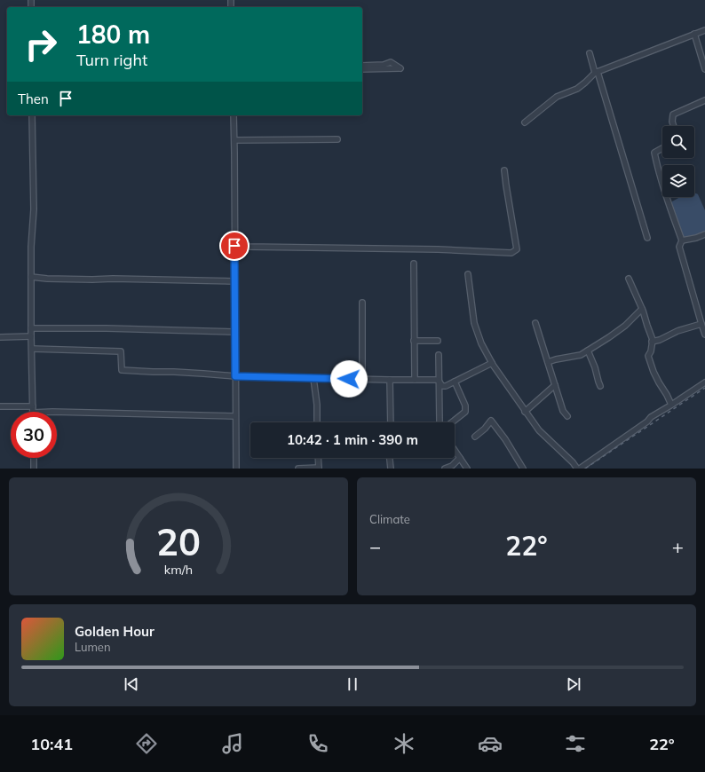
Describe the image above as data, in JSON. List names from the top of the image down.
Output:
{
  "page": {
    "turn": ["180 m", "Turn right"],
    "then": "Then",
    "limit": "30",
    "trip": "10:42 · 1 min · 390 m",
    "tile": "Climate",
    "heat": ["−", "22°", "+"],
    "song": ["Golden Hour", "Lumen"],
    "tabs": ["10:41", "22°"],
    "gauge": ["20", "km/h"]
  }
}
